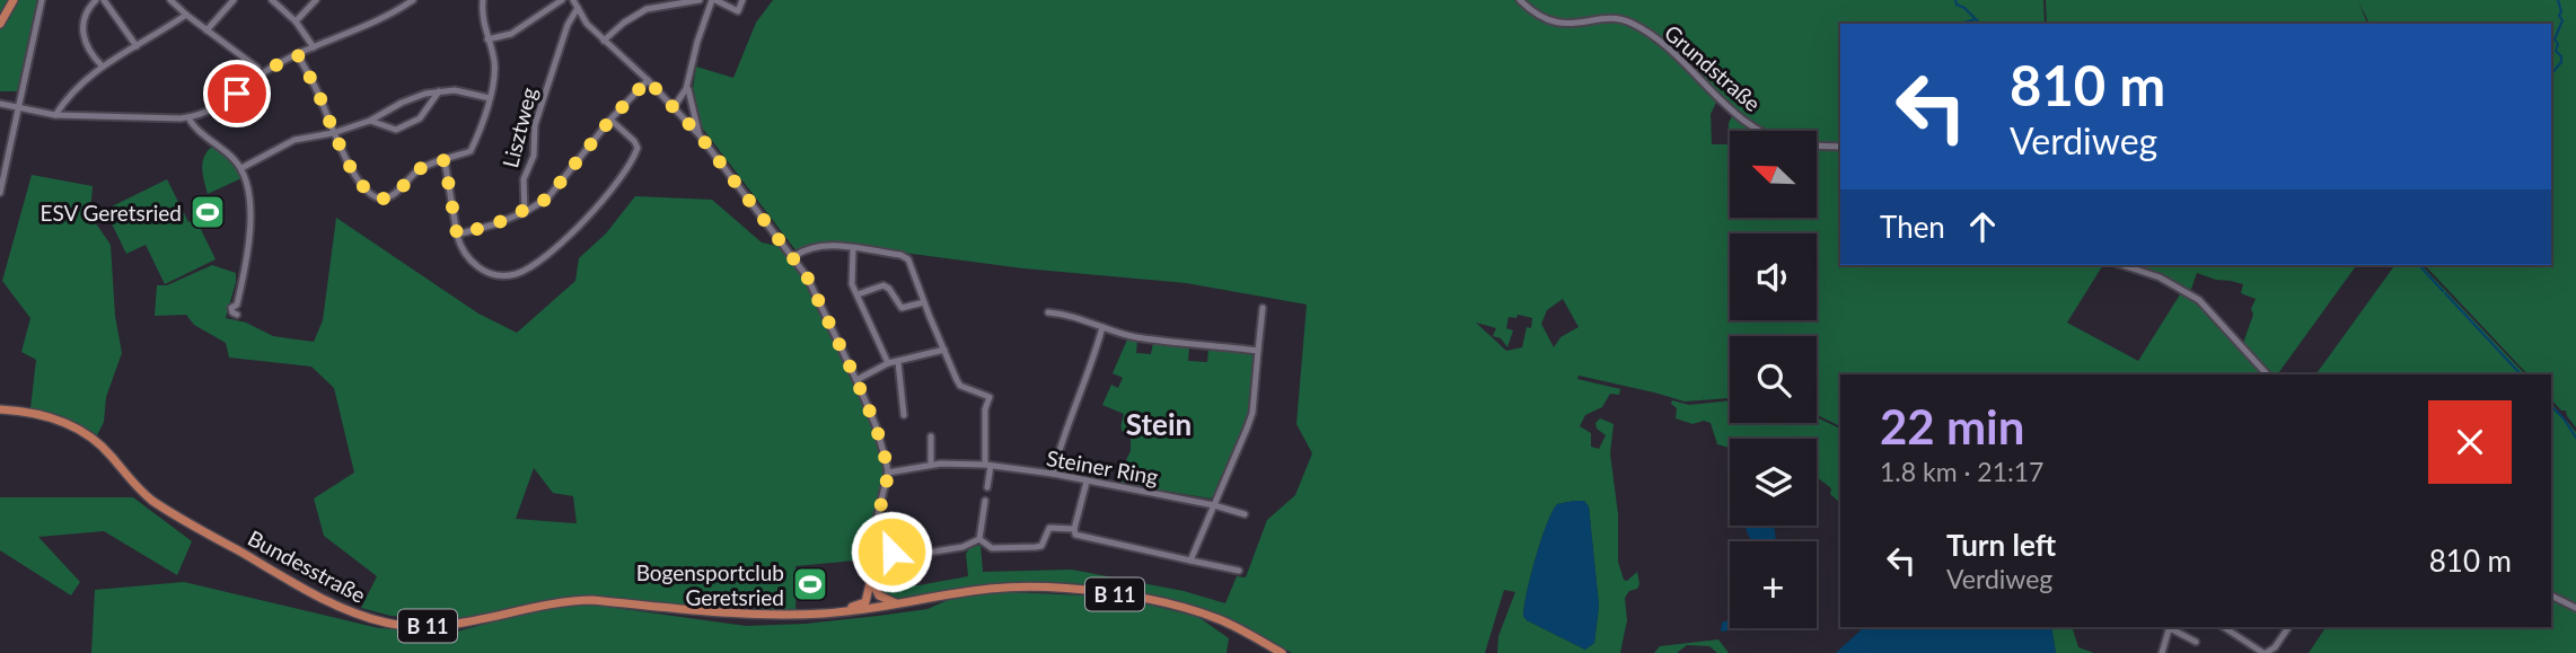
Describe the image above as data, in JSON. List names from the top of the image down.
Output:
{
  "streets": {
    "main road": ["Bundesstraße", "B 11"],
    "street": ["Grundstraße", "Lisztweg", "Steiner Ring"]
  },
  "crossings": [
    ["Bundesstraße", "B 11"]
  ],
  "districts": ["Stein"],
  "places": {
    "sports": ["ESV Geretsried", "Bogensportclub Geretsried"]
  },
  "north": "top left",
  "page": {
    "turn": ["810 m", "Verdiweg"],
    "map_buttons": "+",
    "then": "Then",
    "heading": ["22 min", "1.8 km · 21:17"],
    "list": [
      {
        "name": "Turn left",
        "note": "Verdiweg",
        "value": "810 m"
      }
    ]
  }
}
